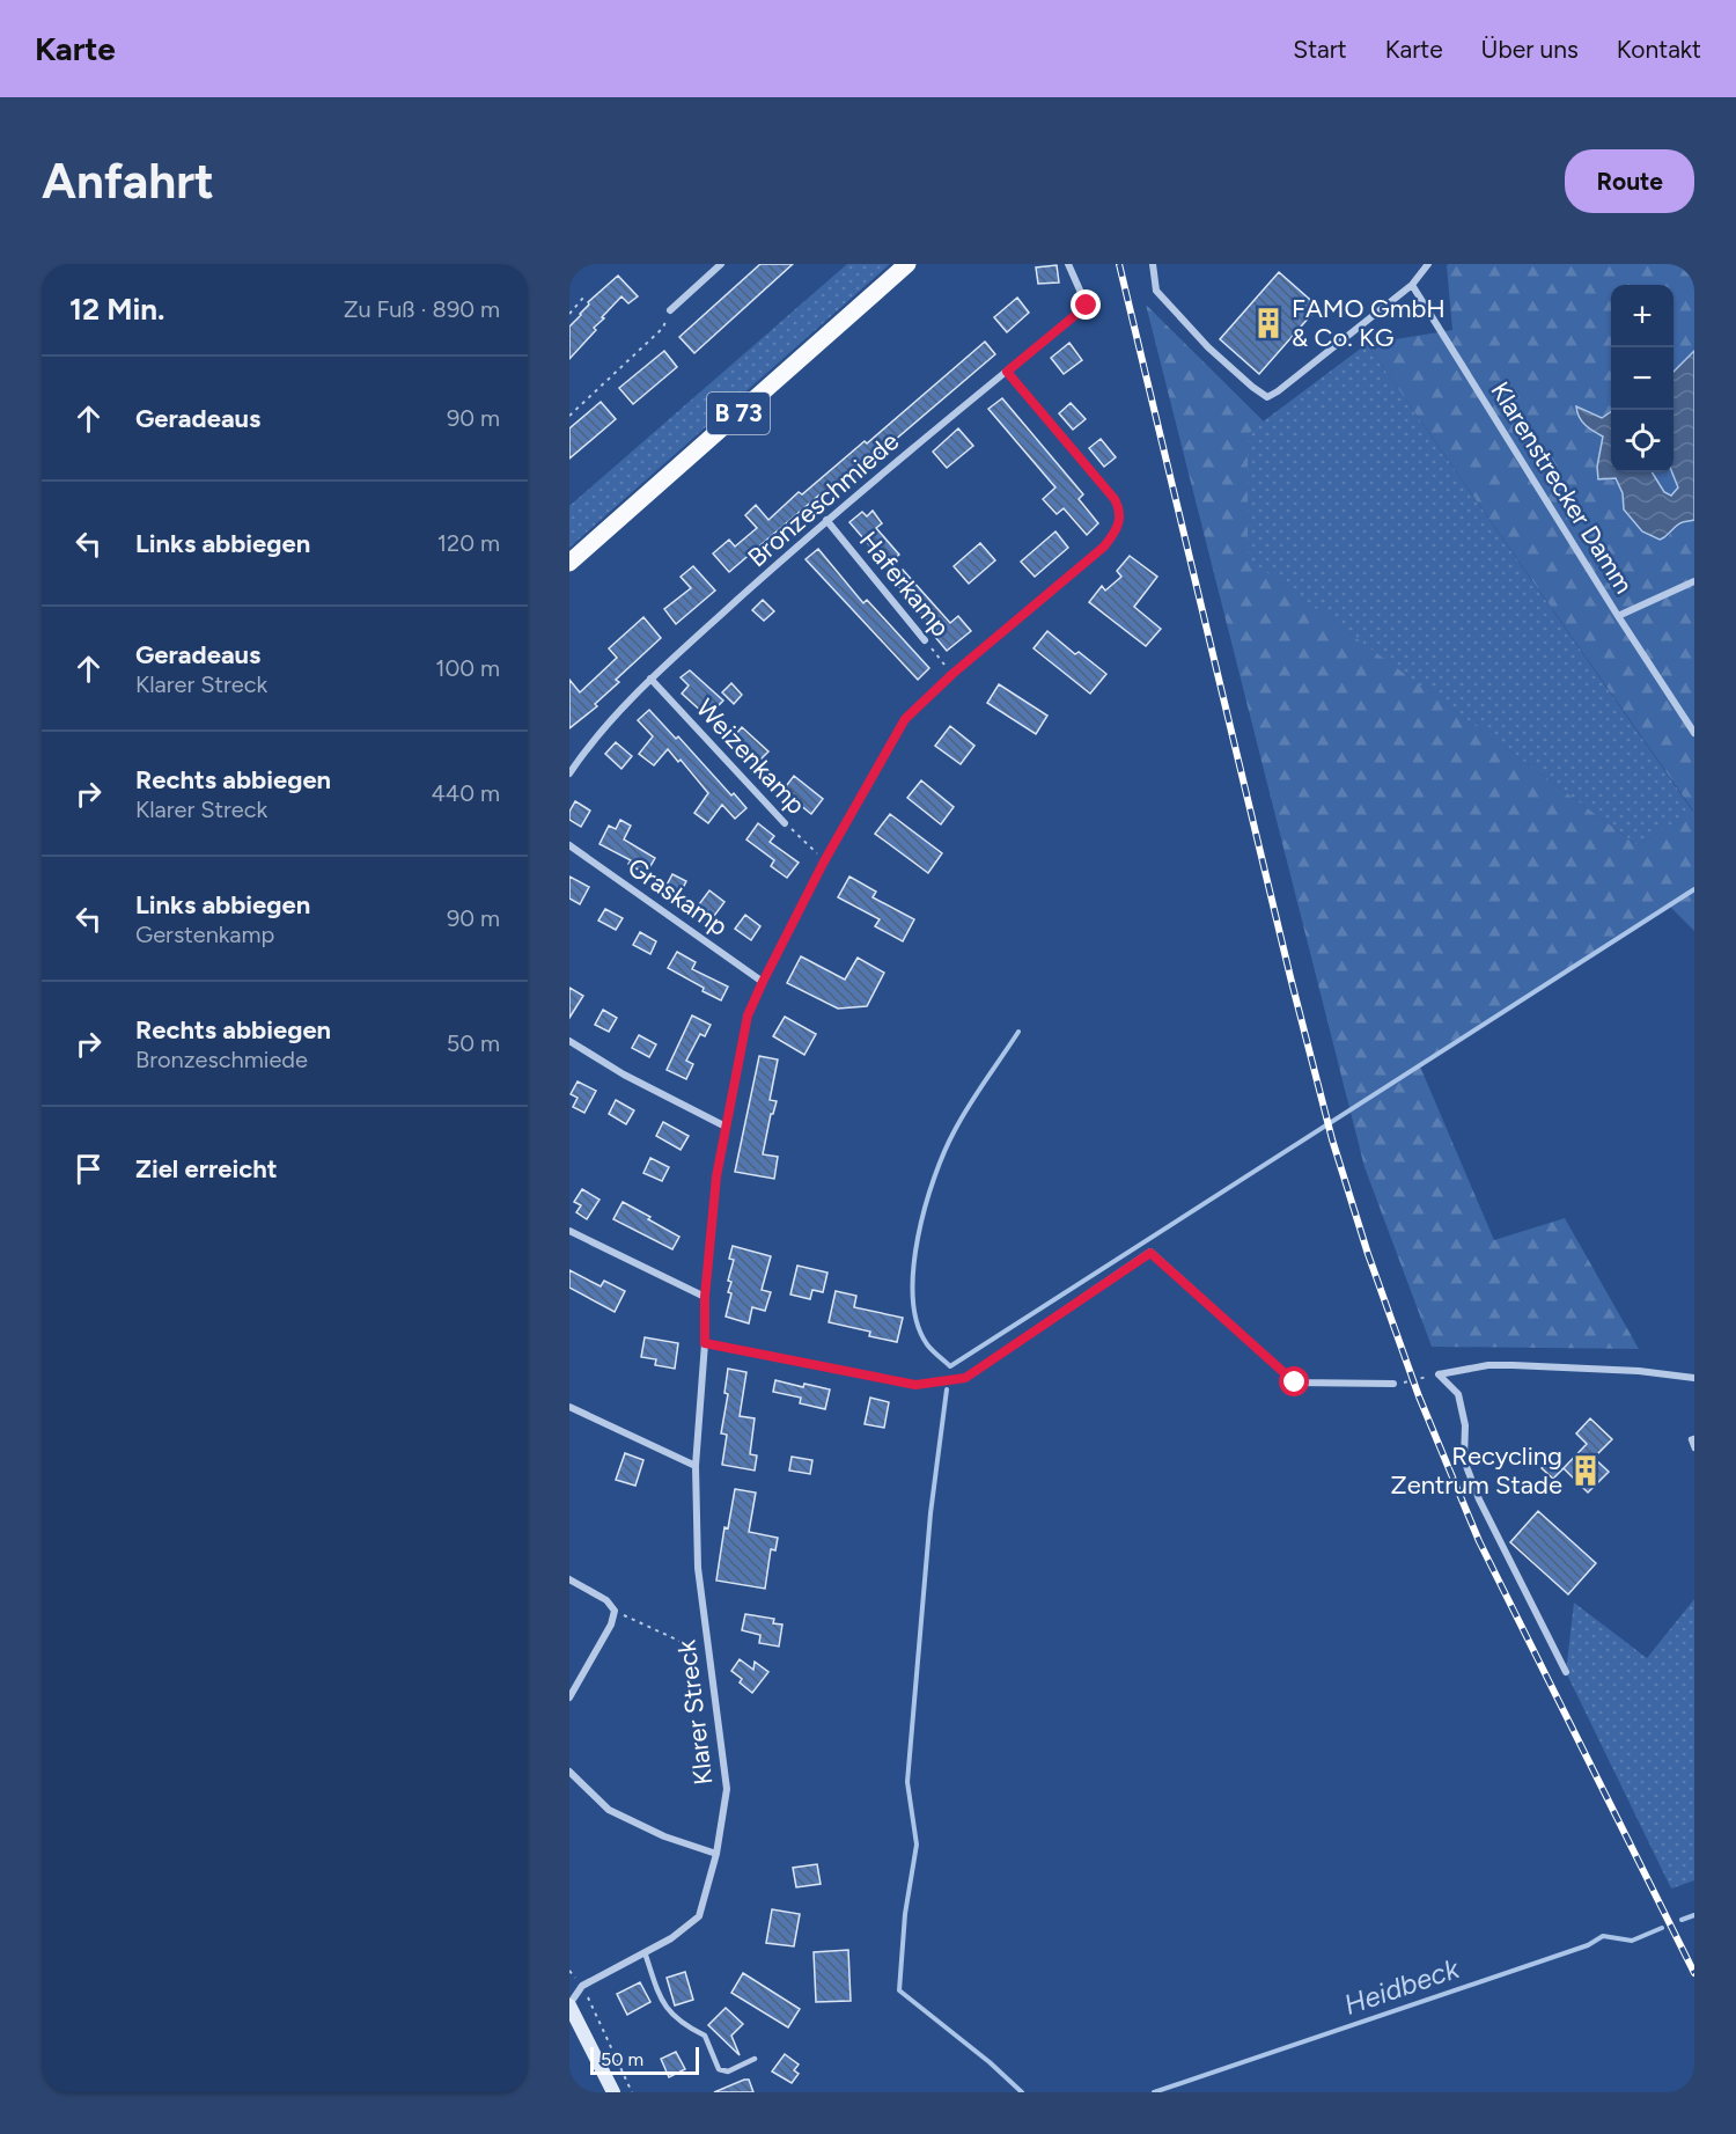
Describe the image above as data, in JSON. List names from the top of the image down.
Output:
{
  "streets": {
    "main road": ["B 73"],
    "street": [
      "Klarenstrecker Damm",
      "Bronzeschmiede",
      "Haferkamp",
      "Weizenkamp",
      "Graskamp",
      "Klarer Streck"
    ]
  },
  "crossings": [
    ["Bronzeschmiede", "Haferkamp"],
    ["Bronzeschmiede", "Weizenkamp"],
    ["Bronzeschmiede", "Klarer Streck"],
    ["Haferkamp", "Klarer Streck"],
    ["Weizenkamp", "Klarer Streck"],
    ["Graskamp", "Klarer Streck"]
  ],
  "water": ["Heidbeck"],
  "places": {
    "building": ["FAMO GmbH & Co. KG", "Recycling Zentrum Stade"]
  },
  "scale_bar": "50 m",
  "page": {
    "header": "Karte",
    "nav": [
      "Start",
      "Karte",
      "Über uns",
      "Kontakt"
    ],
    "buttons": "Route",
    "title": "Anfahrt",
    "heading": ["12 Min.", "Zu Fuß · 890 m"],
    "map_buttons": ["+", "−"],
    "list": [
      ["Geradeaus", "90 m"],
      ["Links abbiegen", "120 m"],
      ["Geradeaus", "Klarer Streck", "100 m"],
      ["Rechts abbiegen", "Klarer Streck", "440 m"],
      ["Links abbiegen", "Gerstenkamp", "90 m"],
      ["Rechts abbiegen", "Bronzeschmiede", "50 m"],
      "Ziel erreicht"
    ],
    "scale": "50 m"
  }
}
